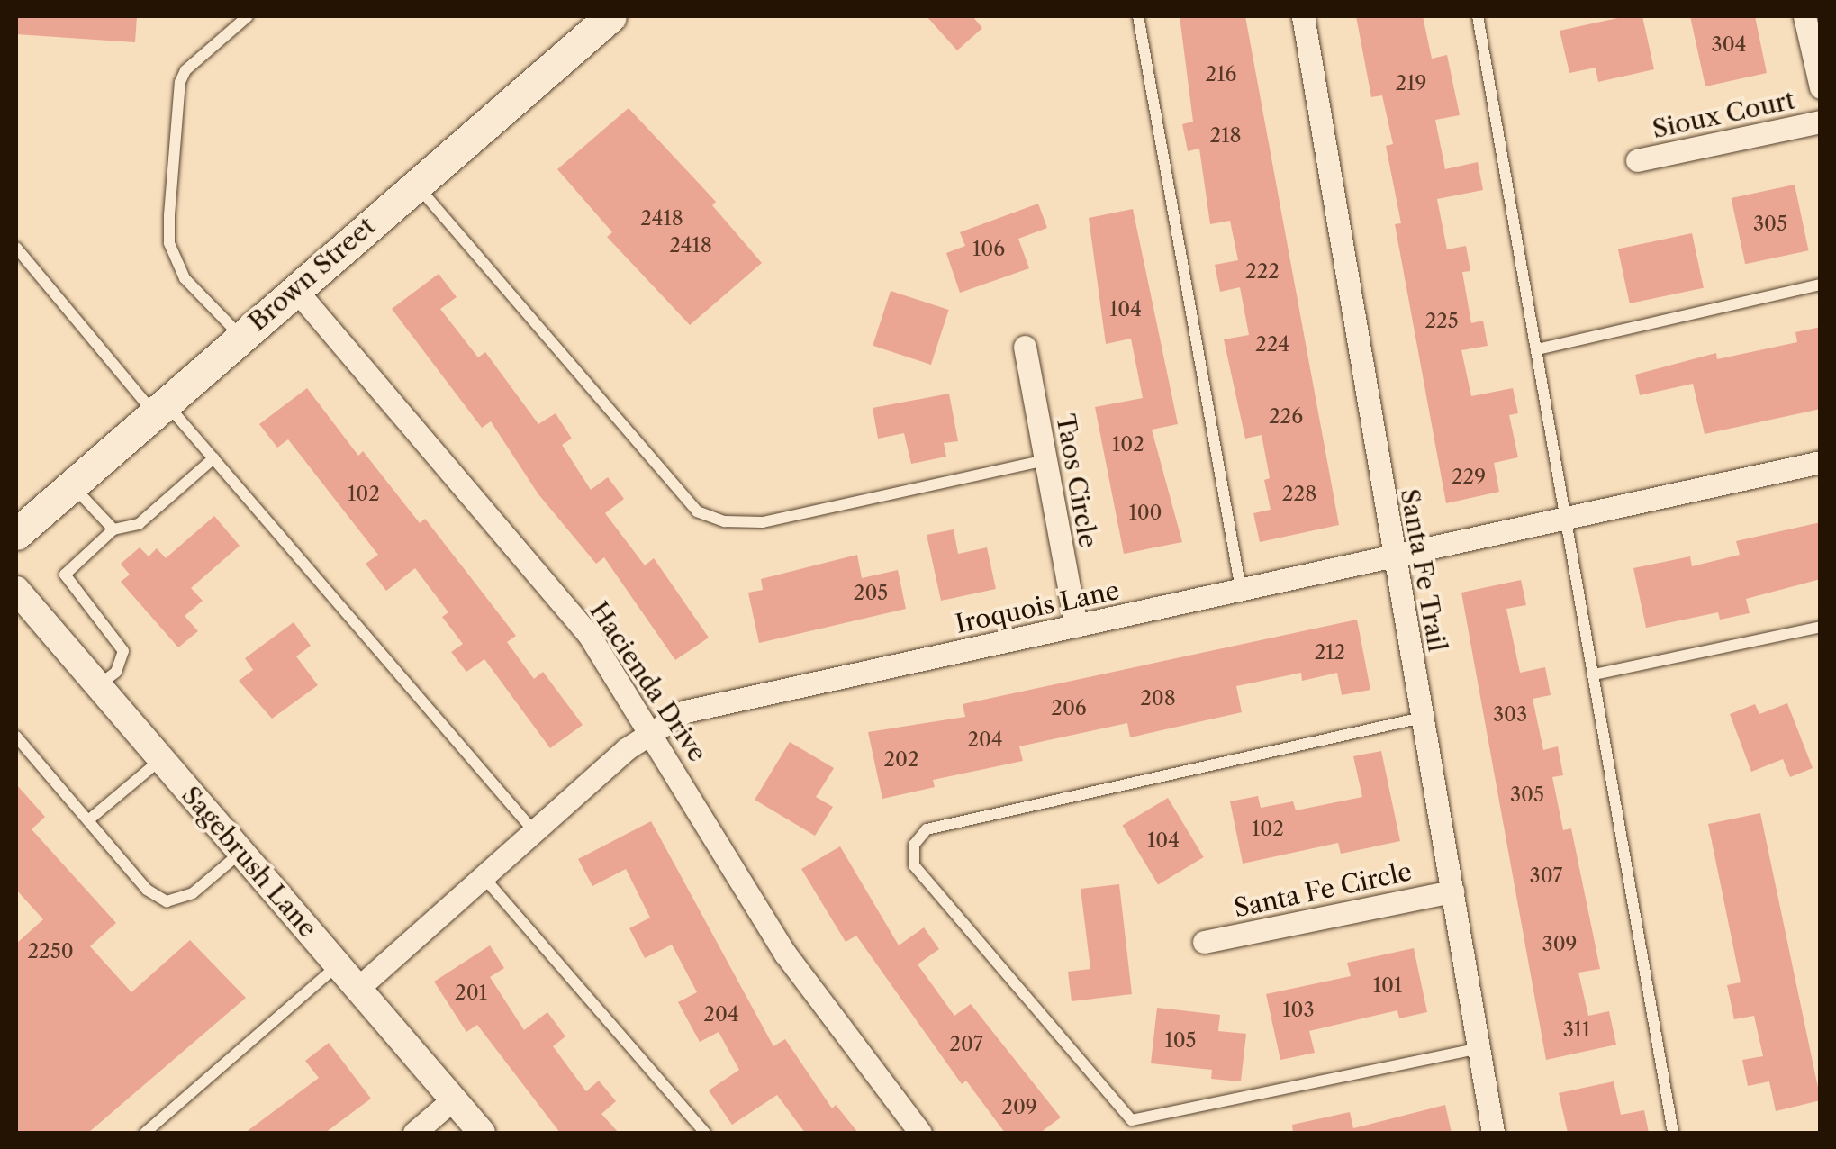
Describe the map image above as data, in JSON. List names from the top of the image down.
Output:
{
  "streets": {
    "main road": ["Brown Street"],
    "street": [
      "Sioux Court",
      "Taos Circle",
      "Santa Fe Trail",
      "Iroquois Lane",
      "Hacienda Drive",
      "Sagebrush Lane",
      "Santa Fe Circle"
    ]
  },
  "crossings": [
    ["Brown Street", "Hacienda Drive"],
    ["Taos Circle", "Iroquois Lane"],
    ["Santa Fe Trail", "Iroquois Lane"],
    ["Santa Fe Trail", "Santa Fe Circle"],
    ["Iroquois Lane", "Hacienda Drive"],
    ["Iroquois Lane", "Sagebrush Lane"]
  ],
  "house_numbers": [
    "304",
    "216",
    "219",
    "218",
    "2418",
    "305",
    "2418",
    "106",
    "222",
    "104",
    "225",
    "224",
    "226",
    "102",
    "229",
    "102",
    "228",
    "100",
    "205",
    "212",
    "208",
    "206",
    "303",
    "204",
    "202",
    "305",
    "102",
    "104",
    "307",
    "309",
    "2250",
    "101",
    "201",
    "103",
    "204",
    "311",
    "105",
    "207",
    "209"
  ]
}
